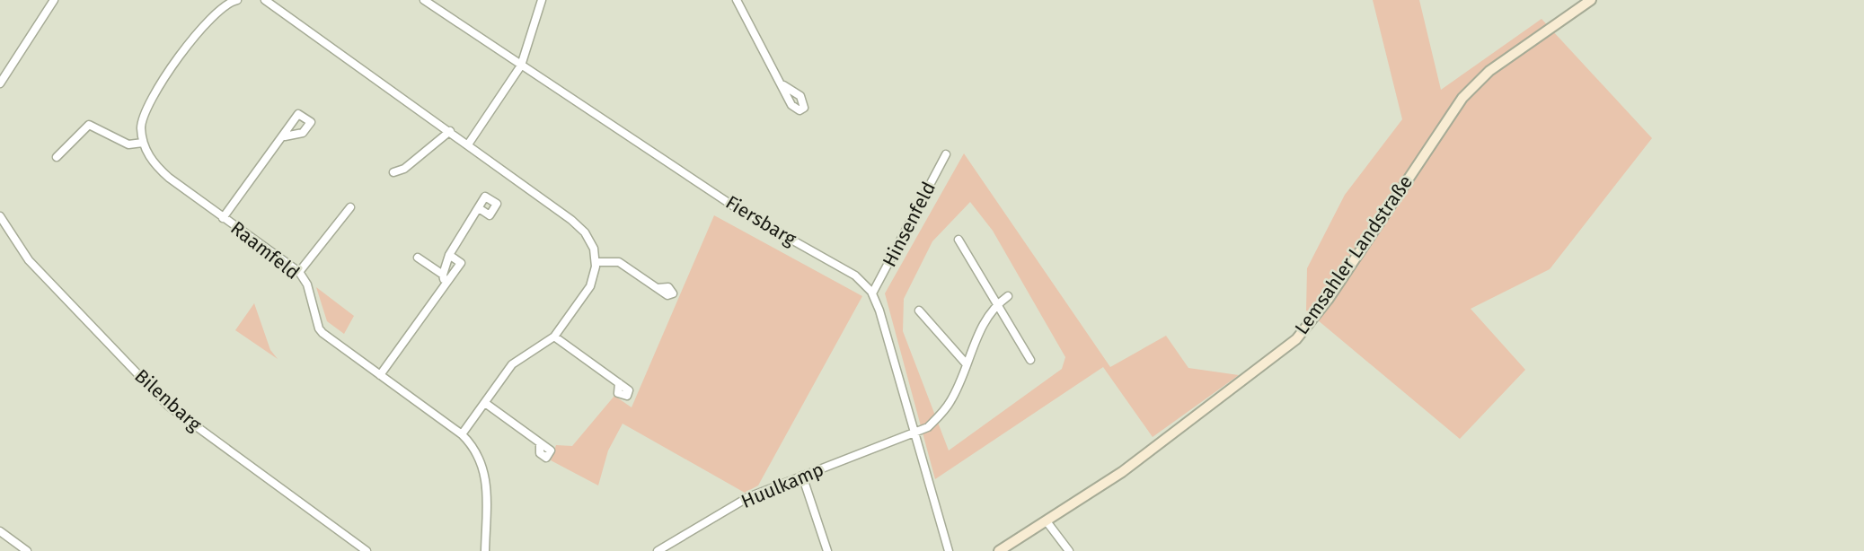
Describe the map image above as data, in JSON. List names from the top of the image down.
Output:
{
  "streets": {
    "main road": ["Lemsahler Landstraße"],
    "street": [
      "Fiersbarg",
      "Hinsenfeld",
      "Raamfeld",
      "Bilenbarg",
      "Huulkamp"
    ]
  },
  "crossings": [
    ["Fiersbarg", "Hinsenfeld"]
  ]
}
